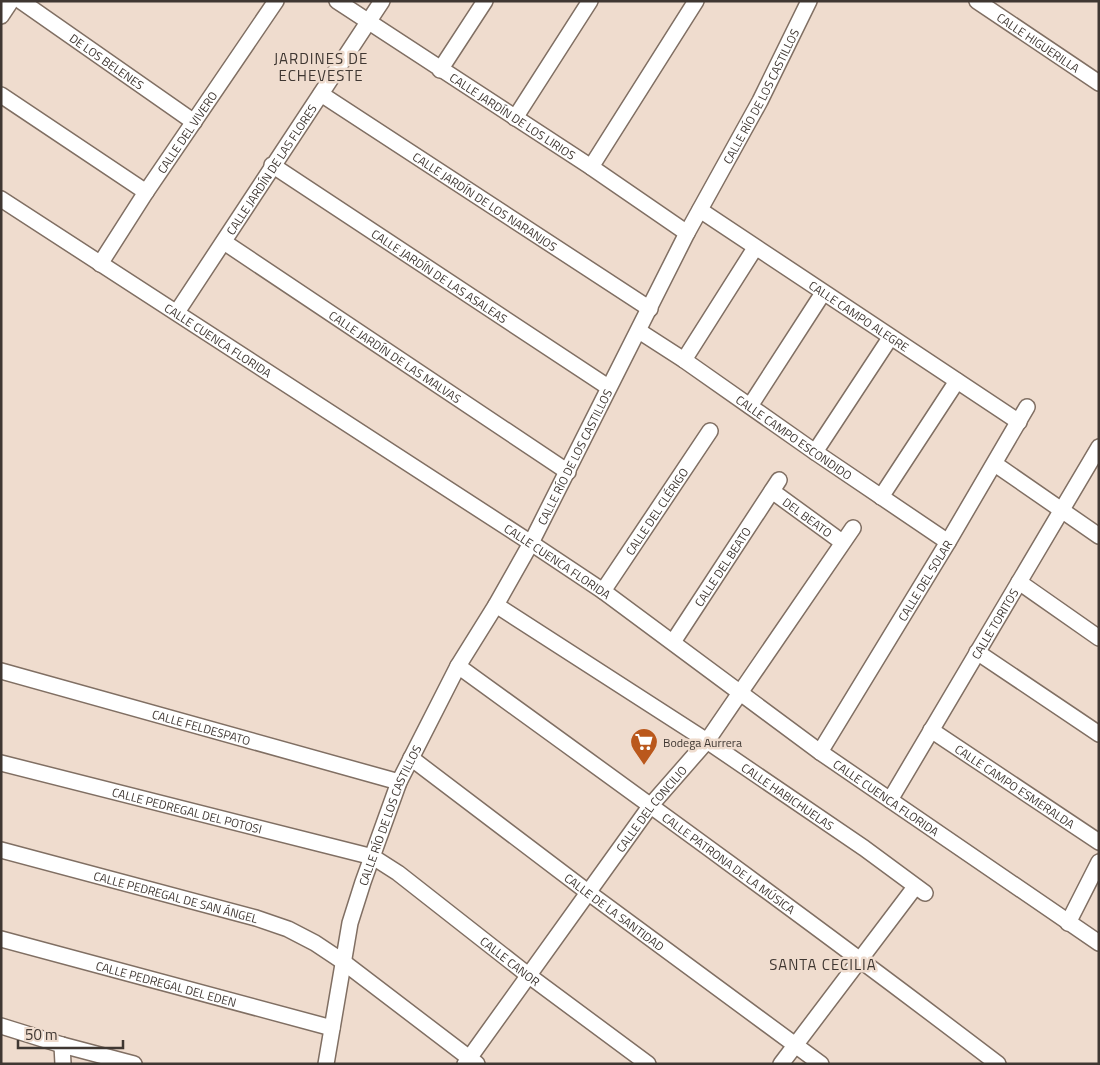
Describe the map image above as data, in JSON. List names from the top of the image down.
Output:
{
  "streets": {
    "street": [
      "CALLE HIGUERILLA",
      "DE LOS BELENES",
      "CALLE RÍO DE LOS CASTILLOS",
      "CALLE JARDÍN DE LOS LIRIOS",
      "CALLE DEL VIVERO",
      "CALLE JARDÍN DE LAS FLORES",
      "CALLE JARDÍN DE LOS NARANJOS",
      "CALLE JARDÍN DE LAS ASALEAS",
      "CALLE CAMPO ALEGRE",
      "CALLE CUENCA FLORIDA",
      "CALLE JARDÍN DE LAS MALVAS",
      "CALLE CAMPO ESCONDIDO",
      "CALLE DEL CLÉRIGO",
      "DEL BEATO",
      "CALLE DEL BEATO",
      "CALLE DEL SOLAR",
      "CALLE TORITOS",
      "CALLE FELDESPATO",
      "CALLE CAMPO ESMERALDA",
      "CALLE HABICHUELAS",
      "CALLE DEL CONCILIO",
      "CALLE PEDREGAL DEL POTOSI",
      "CALLE PATRONA DE LA MÚSICA",
      "CALLE PEDREGAL DE SAN ÁNGEL",
      "CALLE DE LA SANTIDAD",
      "CALLE CANOR",
      "CALLE PEDREGAL DEL EDEN"
    ]
  },
  "crossings": [
    ["DE LOS BELENES", "CALLE DEL VIVERO"],
    ["CALLE RÍO DE LOS CASTILLOS", "CALLE JARDÍN DE LOS LIRIOS"],
    ["CALLE RÍO DE LOS CASTILLOS", "CALLE JARDÍN DE LOS NARANJOS"],
    ["CALLE RÍO DE LOS CASTILLOS", "CALLE JARDÍN DE LAS ASALEAS"],
    ["CALLE RÍO DE LOS CASTILLOS", "CALLE CAMPO ALEGRE"],
    ["CALLE RÍO DE LOS CASTILLOS", "CALLE CUENCA FLORIDA"],
    ["CALLE RÍO DE LOS CASTILLOS", "CALLE JARDÍN DE LAS MALVAS"],
    ["CALLE RÍO DE LOS CASTILLOS", "CALLE CAMPO ESCONDIDO"],
    ["CALLE RÍO DE LOS CASTILLOS", "CALLE FELDESPATO"],
    ["CALLE RÍO DE LOS CASTILLOS", "CALLE HABICHUELAS"],
    ["CALLE RÍO DE LOS CASTILLOS", "CALLE PEDREGAL DEL POTOSI"],
    ["CALLE RÍO DE LOS CASTILLOS", "CALLE PATRONA DE LA MÚSICA"],
    ["CALLE RÍO DE LOS CASTILLOS", "CALLE PEDREGAL DE SAN ÁNGEL"],
    ["CALLE RÍO DE LOS CASTILLOS", "CALLE DE LA SANTIDAD"],
    ["CALLE RÍO DE LOS CASTILLOS", "CALLE CANOR"],
    ["CALLE RÍO DE LOS CASTILLOS", "CALLE PEDREGAL DEL EDEN"],
    ["CALLE JARDÍN DE LOS LIRIOS", "CALLE JARDÍN DE LAS FLORES"],
    ["CALLE DEL VIVERO", "CALLE CUENCA FLORIDA"],
    ["CALLE JARDÍN DE LAS FLORES", "CALLE JARDÍN DE LOS NARANJOS"],
    ["CALLE JARDÍN DE LAS FLORES", "CALLE JARDÍN DE LAS ASALEAS"],
    ["CALLE JARDÍN DE LAS FLORES", "CALLE CUENCA FLORIDA"],
    ["CALLE JARDÍN DE LAS FLORES", "CALLE JARDÍN DE LAS MALVAS"],
    ["CALLE CAMPO ALEGRE", "CALLE DEL SOLAR"],
    ["CALLE CUENCA FLORIDA", "CALLE DEL CLÉRIGO"],
    ["CALLE CUENCA FLORIDA", "CALLE DEL BEATO"],
    ["CALLE CUENCA FLORIDA", "CALLE DEL SOLAR"],
    ["CALLE CUENCA FLORIDA", "CALLE TORITOS"],
    ["CALLE CUENCA FLORIDA", "CALLE DEL CONCILIO"],
    ["CALLE CAMPO ESCONDIDO", "CALLE DEL SOLAR"],
    ["DEL BEATO", "CALLE DEL BEATO"],
    ["DEL BEATO", "CALLE DEL CONCILIO"],
    ["CALLE TORITOS", "CALLE CAMPO ESMERALDA"],
    ["CALLE HABICHUELAS", "CALLE DEL CONCILIO"],
    ["CALLE HABICHUELAS", "CALLE PATRONA DE LA MÚSICA"],
    ["CALLE DEL CONCILIO", "CALLE PATRONA DE LA MÚSICA"],
    ["CALLE DEL CONCILIO", "CALLE PEDREGAL DE SAN ÁNGEL"],
    ["CALLE DEL CONCILIO", "CALLE DE LA SANTIDAD"],
    ["CALLE DEL CONCILIO", "CALLE CANOR"],
    ["CALLE PEDREGAL DEL POTOSI", "CALLE CANOR"]
  ],
  "districts": ["JARDINES DE ECHEVESTE", "SANTA CECILIA"],
  "places": {
    "supermarket": ["Bodega Aurrera"]
  },
  "scale_bar": "50 m"
}
